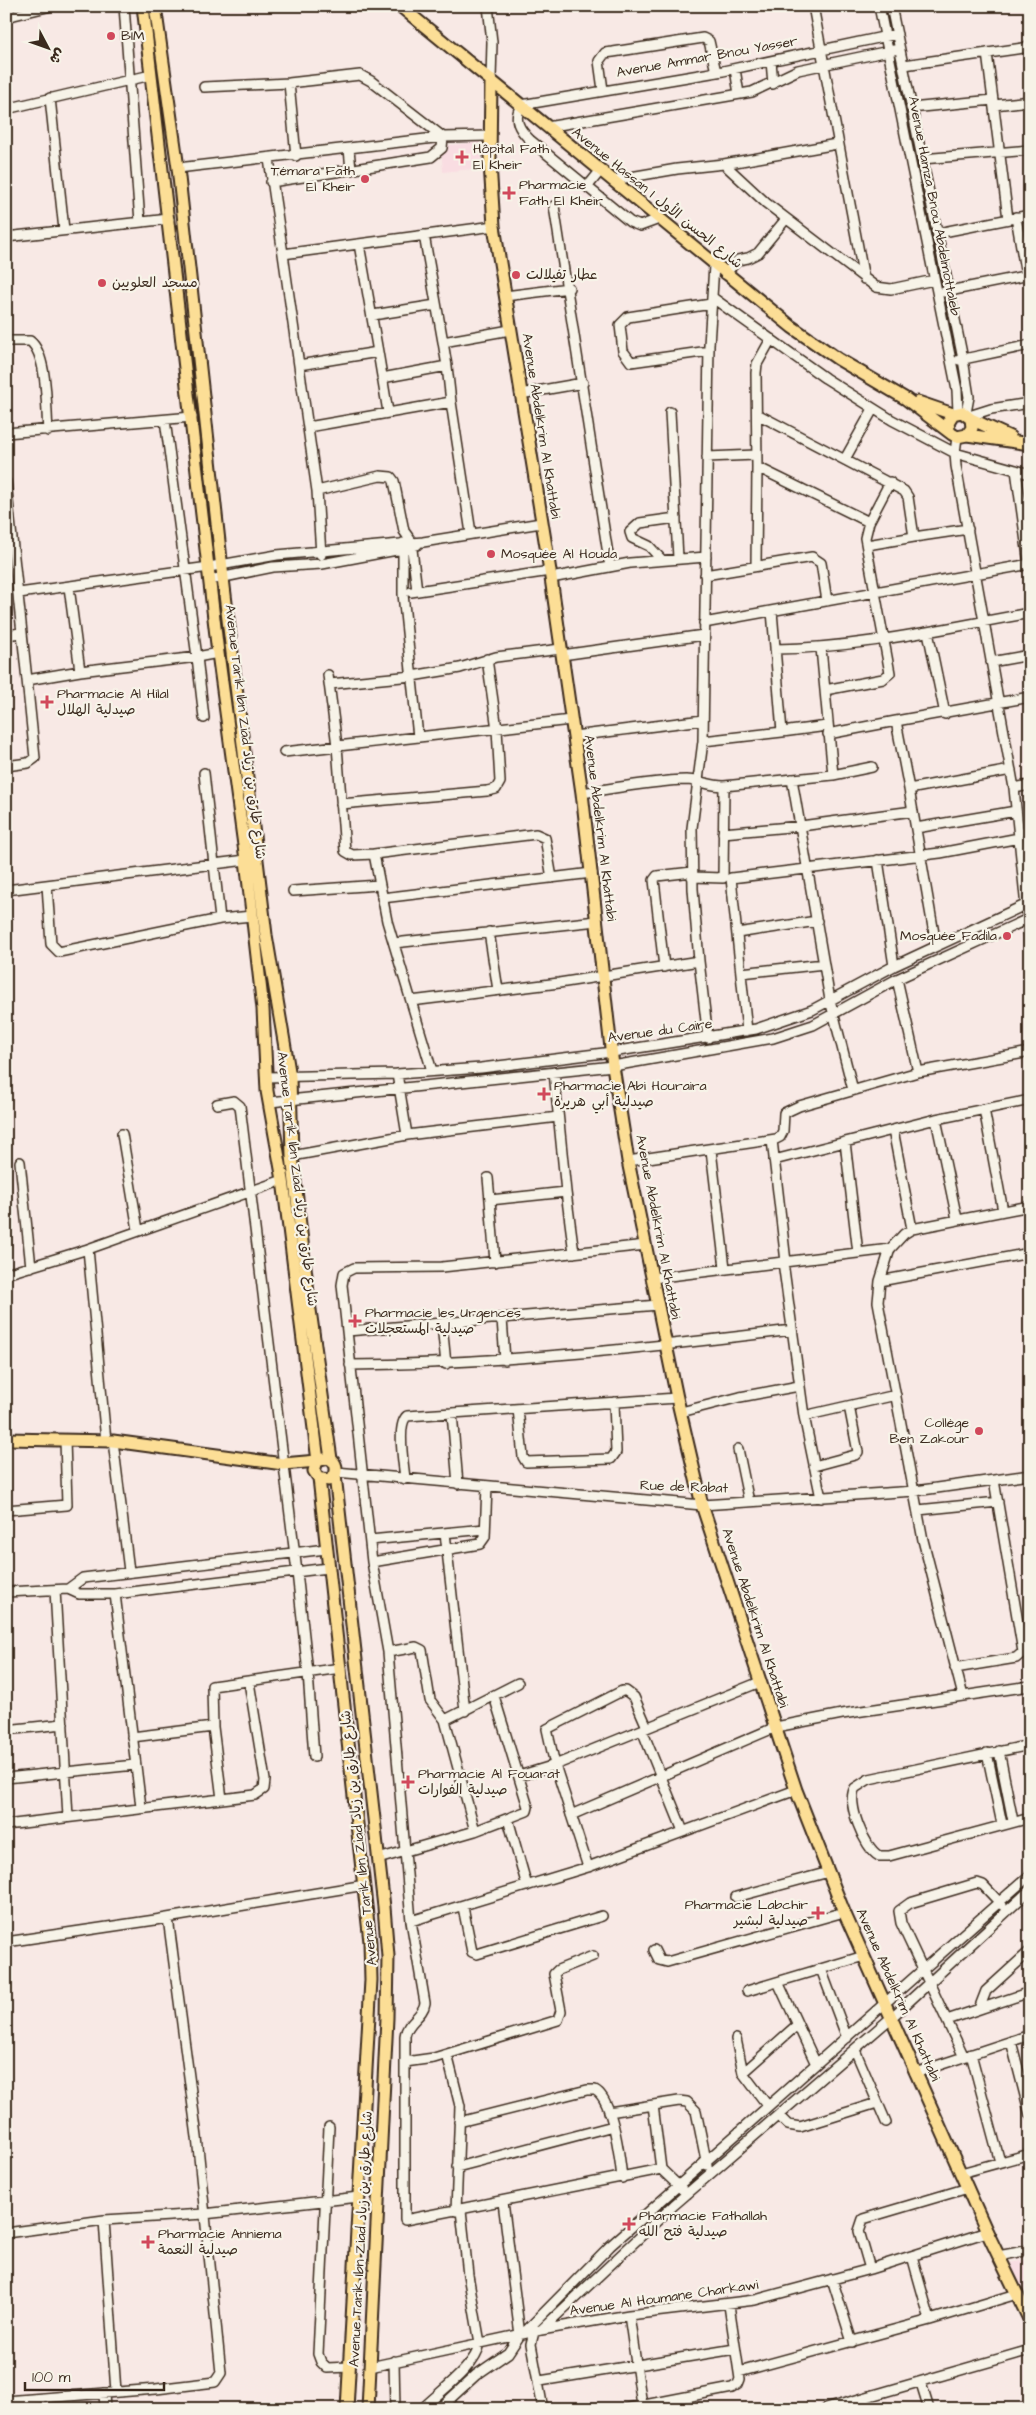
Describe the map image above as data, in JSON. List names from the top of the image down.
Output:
{
  "streets": {
    "main road": ["Avenue Hassan I شارع الحسن الأول", "Avenue Abdelkrim Al Khattabi", "Avenue Tarik Ibn Ziad شارع طارق بن زياد"],
    "street": [
      "Avenue Ammar Bnou Yasser",
      "Avenue Hamza Bnou Abdelmottaleb",
      "Avenue du Caire",
      "Rue de Rabat",
      "Avenue Al Houmane Charkawi"
    ]
  },
  "crossings": [
    ["Avenue Ammar Bnou Yasser", "Avenue Hassan I شارع الحسن الأول"],
    ["Avenue Ammar Bnou Yasser", "Avenue Hamza Bnou Abdelmottaleb"],
    ["Avenue Hassan I شارع الحسن الأول", "Avenue Hamza Bnou Abdelmottaleb"],
    ["Avenue Hassan I شارع الحسن الأول", "Avenue Abdelkrim Al Khattabi"],
    ["Avenue Abdelkrim Al Khattabi", "Avenue du Caire"],
    ["Avenue Abdelkrim Al Khattabi", "Rue de Rabat"],
    ["Avenue Abdelkrim Al Khattabi", "Avenue Al Houmane Charkawi"],
    ["Avenue Tarik Ibn Ziad شارع طارق بن زياد", "Avenue du Caire"],
    ["Avenue Tarik Ibn Ziad شارع طارق بن زياد", "Rue de Rabat"],
    ["Avenue Tarik Ibn Ziad شارع طارق بن زياد", "Avenue Al Houmane Charkawi"]
  ],
  "places": {
    "other": [
      "BIM",
      "Témara Fath El Kheir",
      "عطار تفيلالت",
      "مسجد العلويين",
      "Mosquée Al Houda",
      "Mosquée Fadila",
      "Collège Ben Zakour"
    ],
    "health": [
      "Hôpital Fath El Kheir",
      "Pharmacie Fath El Kheir",
      "Pharmacie Al Hilal صيدلية الهلال",
      "Pharmacie Abi Houraira صيدلية أبي هريرة",
      "Pharmacie les Urgences صيدلية المستعجلات",
      "Pharmacie Al Fouarat صيدلية الفوارات",
      "Pharmacie Labchir صيدلية لبشير",
      "Pharmacie Fathallah صيدلية فتح الله",
      "Pharmacie Anniema صيدلية النعمة"
    ]
  },
  "scale_bar": "100 m",
  "north": "bottom right"
}
